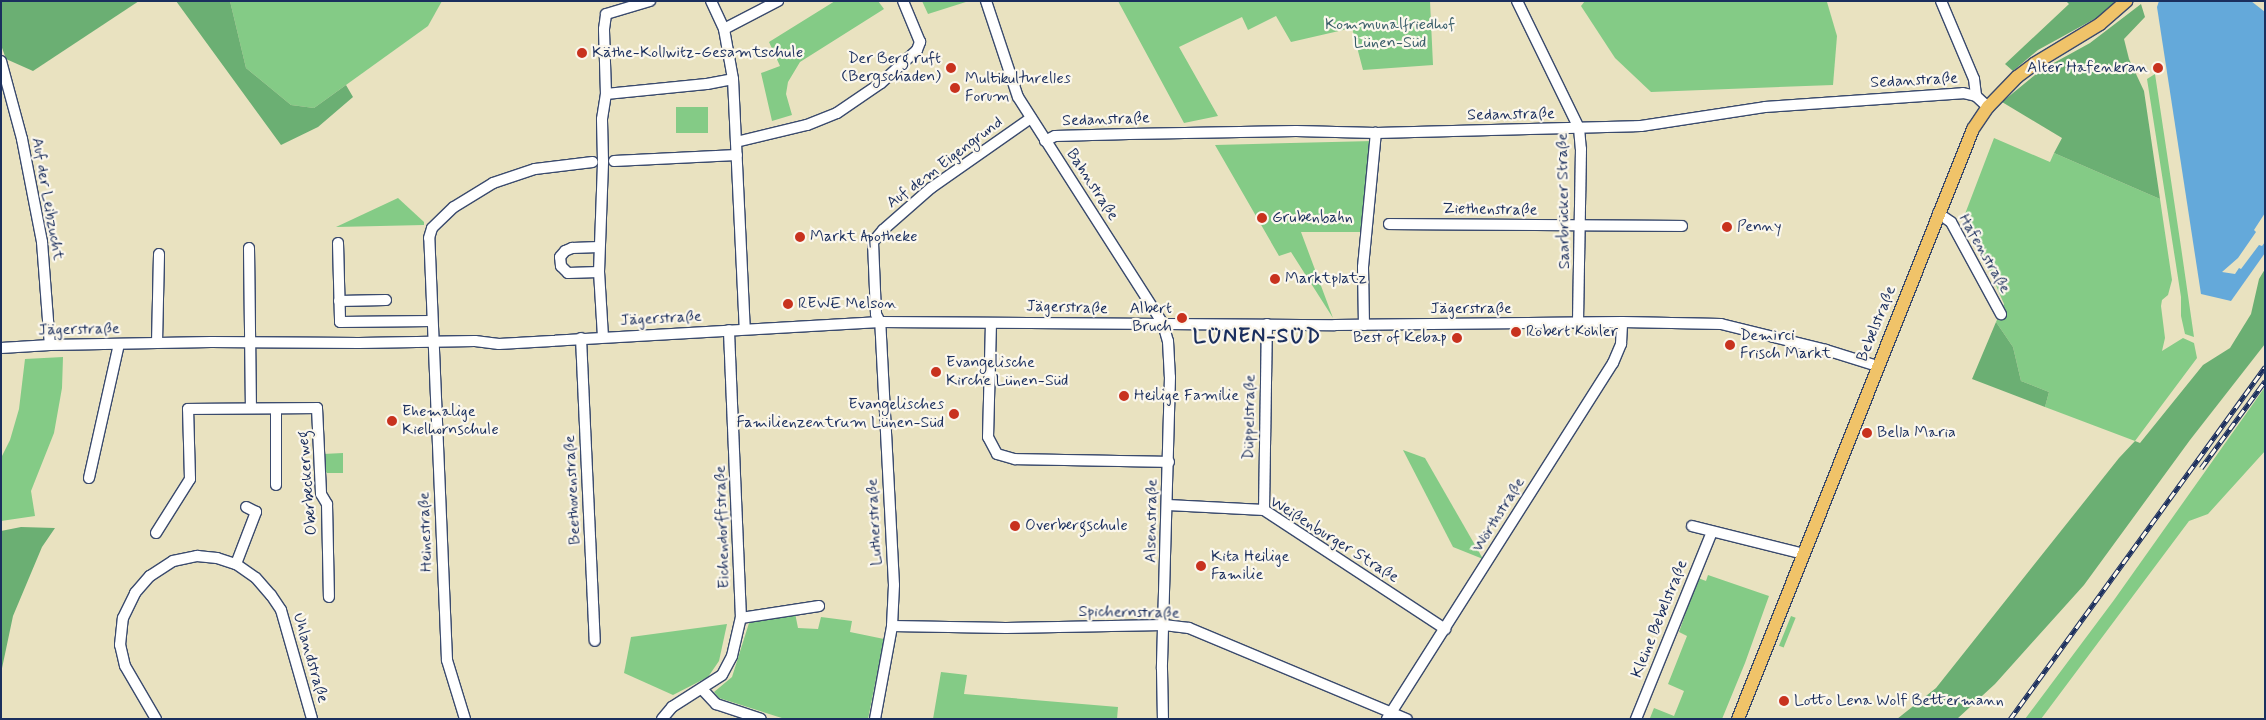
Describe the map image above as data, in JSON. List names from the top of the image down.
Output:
{
  "streets": {
    "main road": ["Bebelstraße"],
    "street": [
      "Sedanstraße",
      "Auf dem Eigengrund",
      "Bahnstraße",
      "Auf der Leibzucht",
      "Saarbrücker Straße",
      "Ziethenstraße",
      "Hafenstraße",
      "Jägerstraße",
      "Düppelstraße",
      "Oberbeckerweg",
      "Beethovenstraße",
      "Wörthstraße",
      "Alsenstraße",
      "Lutherstraße",
      "Eichendorffstraße",
      "Heinestraße",
      "Weißenburger Straße",
      "Spichernstraße",
      "Kleine Bebelstraße",
      "Uhlandstraße"
    ]
  },
  "crossings": [
    ["Sedanstraße", "Bahnstraße"],
    ["Sedanstraße", "Saarbrücker Straße"],
    ["Sedanstraße", "Bebelstraße"],
    ["Auf dem Eigengrund", "Bahnstraße"],
    ["Auf dem Eigengrund", "Jägerstraße"],
    ["Auf dem Eigengrund", "Lutherstraße"],
    ["Bahnstraße", "Jägerstraße"],
    ["Bahnstraße", "Alsenstraße"],
    ["Auf der Leibzucht", "Jägerstraße"],
    ["Saarbrücker Straße", "Ziethenstraße"],
    ["Saarbrücker Straße", "Jägerstraße"],
    ["Hafenstraße", "Bebelstraße"],
    ["Jägerstraße", "Bebelstraße"],
    ["Jägerstraße", "Düppelstraße"],
    ["Jägerstraße", "Beethovenstraße"],
    ["Jägerstraße", "Wörthstraße"],
    ["Jägerstraße", "Alsenstraße"],
    ["Jägerstraße", "Lutherstraße"],
    ["Jägerstraße", "Eichendorffstraße"],
    ["Jägerstraße", "Heinestraße"],
    ["Düppelstraße", "Weißenburger Straße"],
    ["Wörthstraße", "Weißenburger Straße"],
    ["Wörthstraße", "Spichernstraße"],
    ["Alsenstraße", "Weißenburger Straße"],
    ["Alsenstraße", "Spichernstraße"],
    ["Lutherstraße", "Spichernstraße"]
  ],
  "districts": ["LÜNEN-SÜD"],
  "parks": ["Kommunalfriedhof Lünen-Süd"],
  "places": [
    "Käthe-Kollwitz-Gesamtschule",
    "Der Berg ruft (Bergschaden)",
    "Alter Hafenkran",
    "Multikulturelles Forum",
    "Grubenbahn",
    "Penny",
    "Markt Apotheke",
    "Marktplatz",
    "REWE Melson",
    "Albert Bruch",
    "Robert Köhler",
    "Best of Kebap",
    "Demirci Frisch Markt",
    "Evangelische Kirche Lünen-Süd",
    "Heilige Familie",
    "Evangelisches Familienzentrum Lünen-Süd",
    "Ehemalige Kielhornschule",
    "Bella Maria",
    "Overbergschule",
    "Kita Heilige Familie",
    "Lotto Lena Wolf Bettermann"
  ]
}
